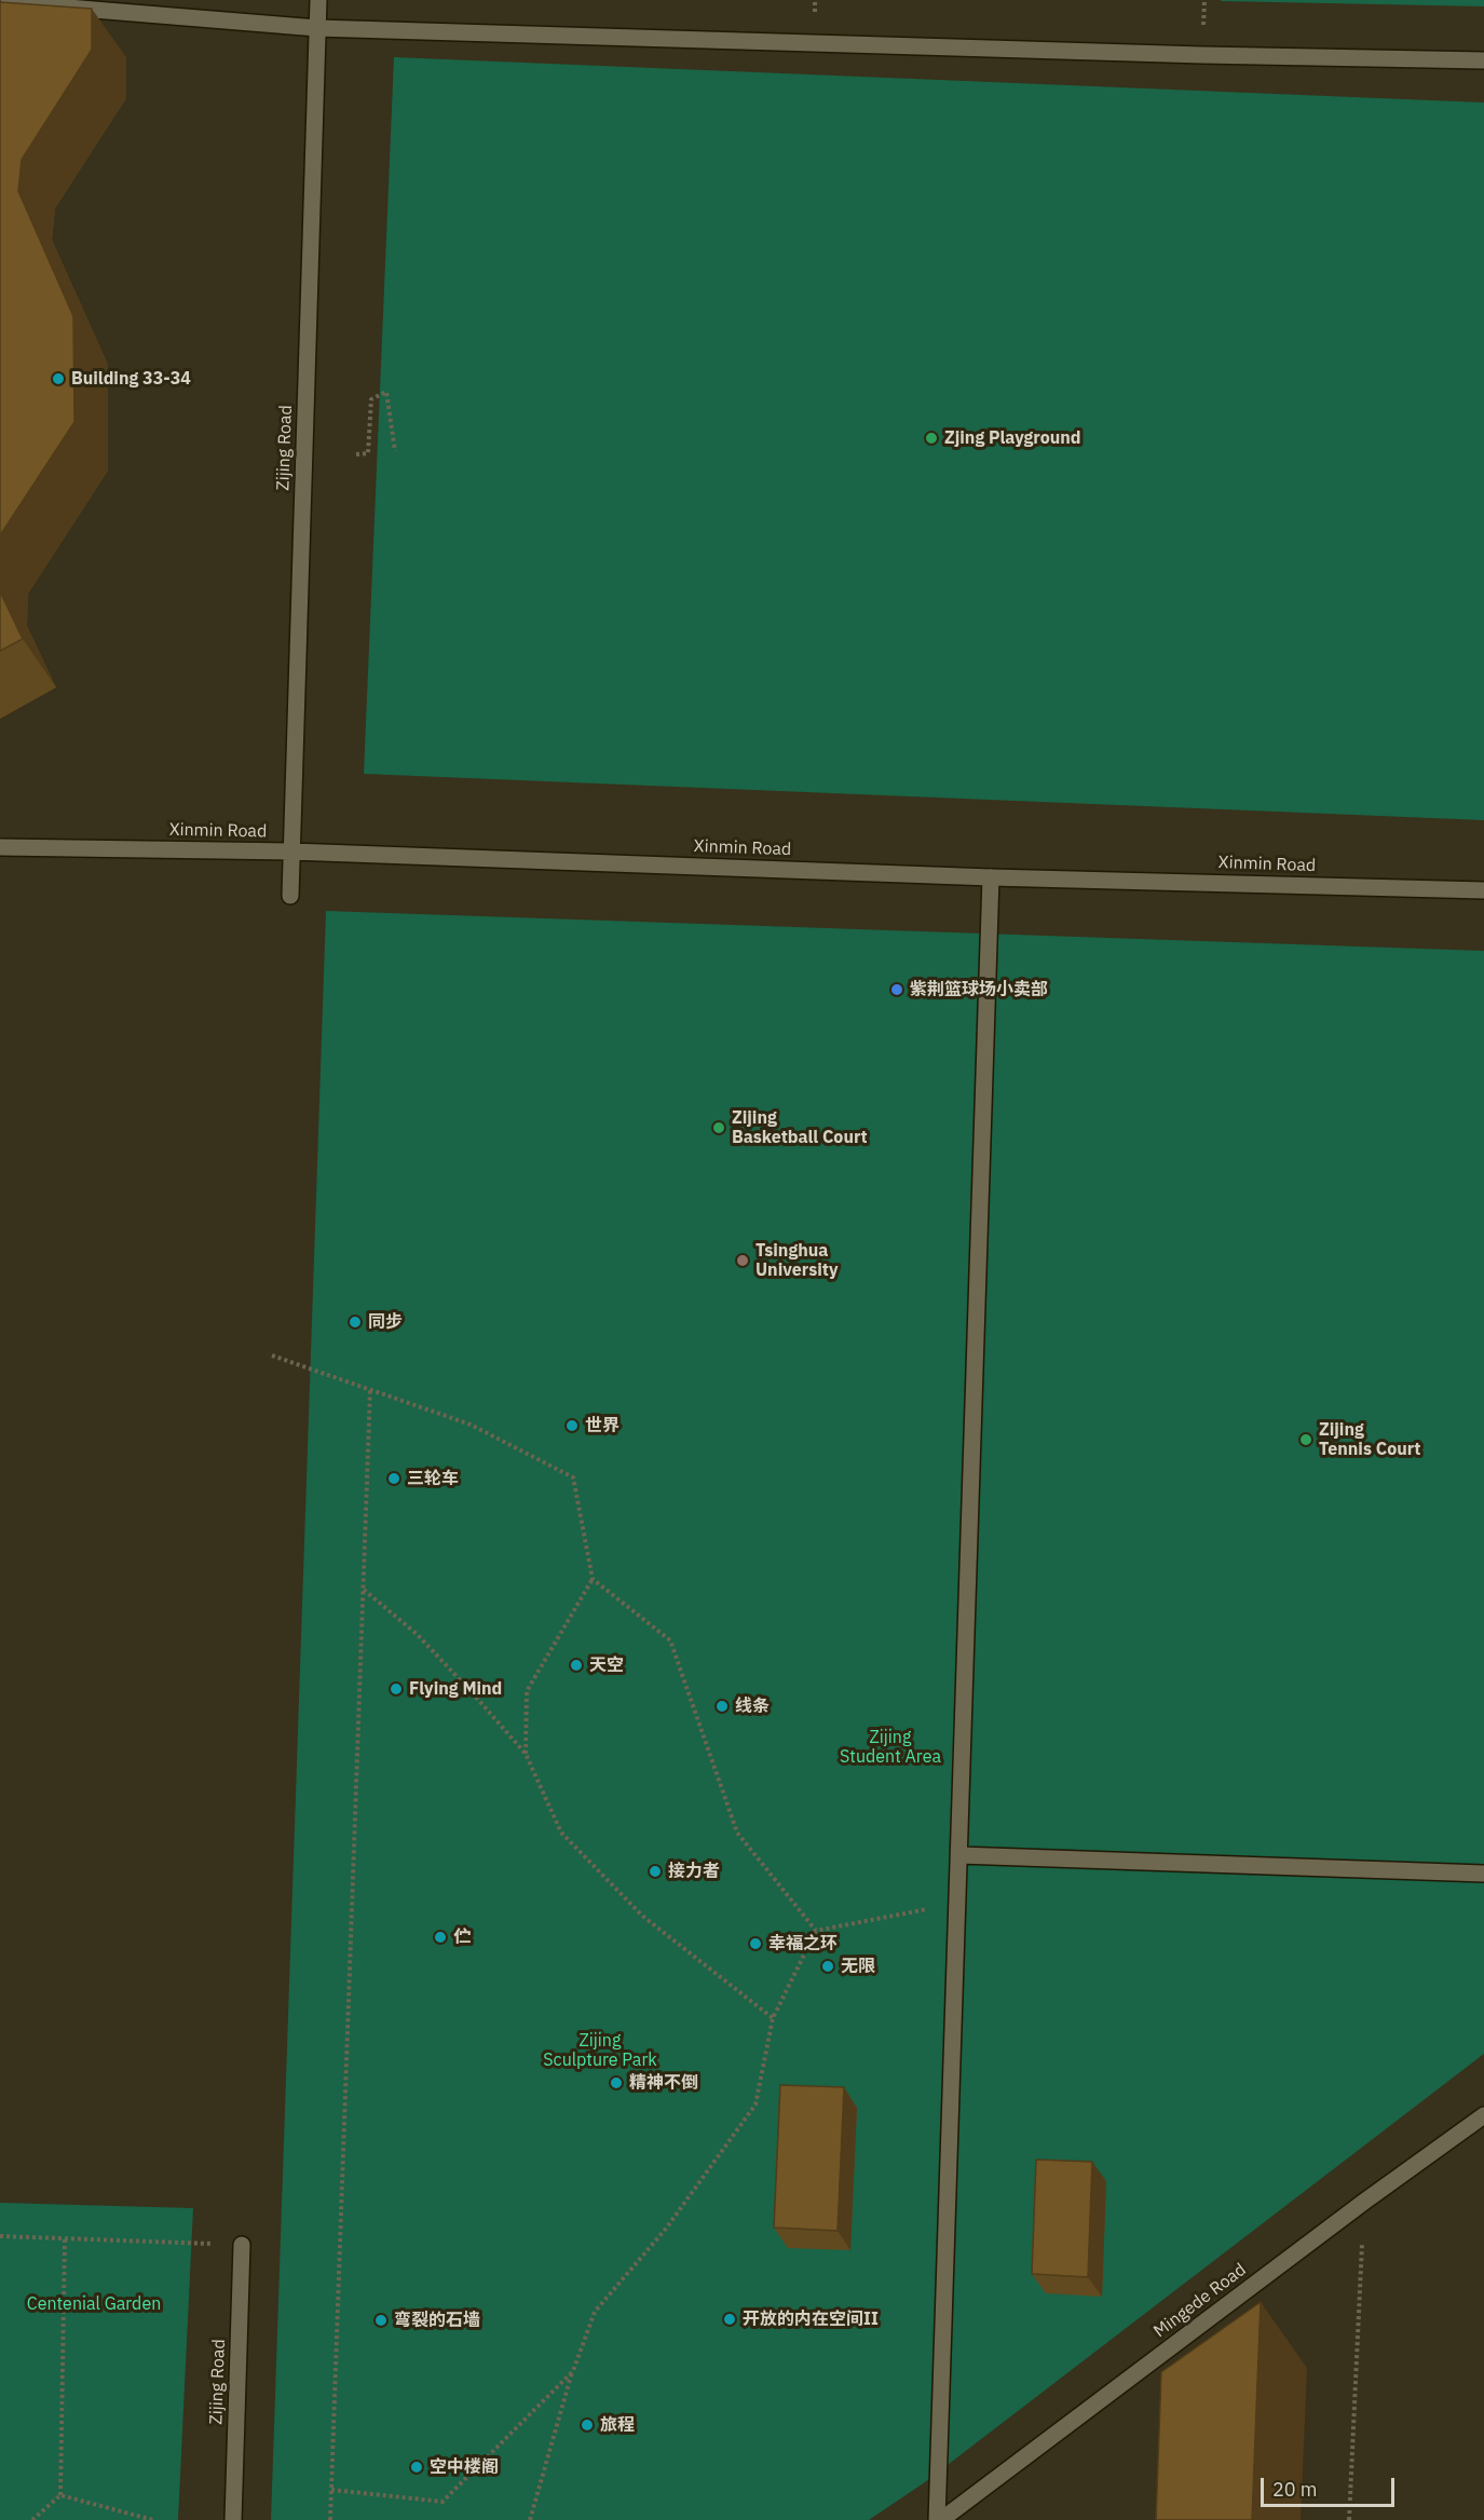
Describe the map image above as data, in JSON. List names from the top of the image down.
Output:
{
  "streets": {
    "street": ["Zijing Road", "Xinmin Road", "Mingede Road"]
  },
  "crossings": [
    ["Zijing Road", "Xinmin Road"]
  ],
  "parks": ["Zijing Student Area", "Zijing Sculpture Park", "Centenial Garden"],
  "places": [
    "Building 33-34",
    "Zjing Playground",
    "紫荆篮球场小卖部",
    "Zijing Basketball Court",
    "Tsinghua University",
    "同步",
    "世界",
    "Zijing Tennis Court",
    "三轮车",
    "天空",
    "Flying Mind",
    "线条",
    "接力者",
    "伫",
    "幸福之环",
    "无限",
    "精神不倒",
    "开放的内在空间II",
    "弯裂的石墙",
    "旅程",
    "空中楼阁"
  ],
  "scale_bar": "20 m"
}
